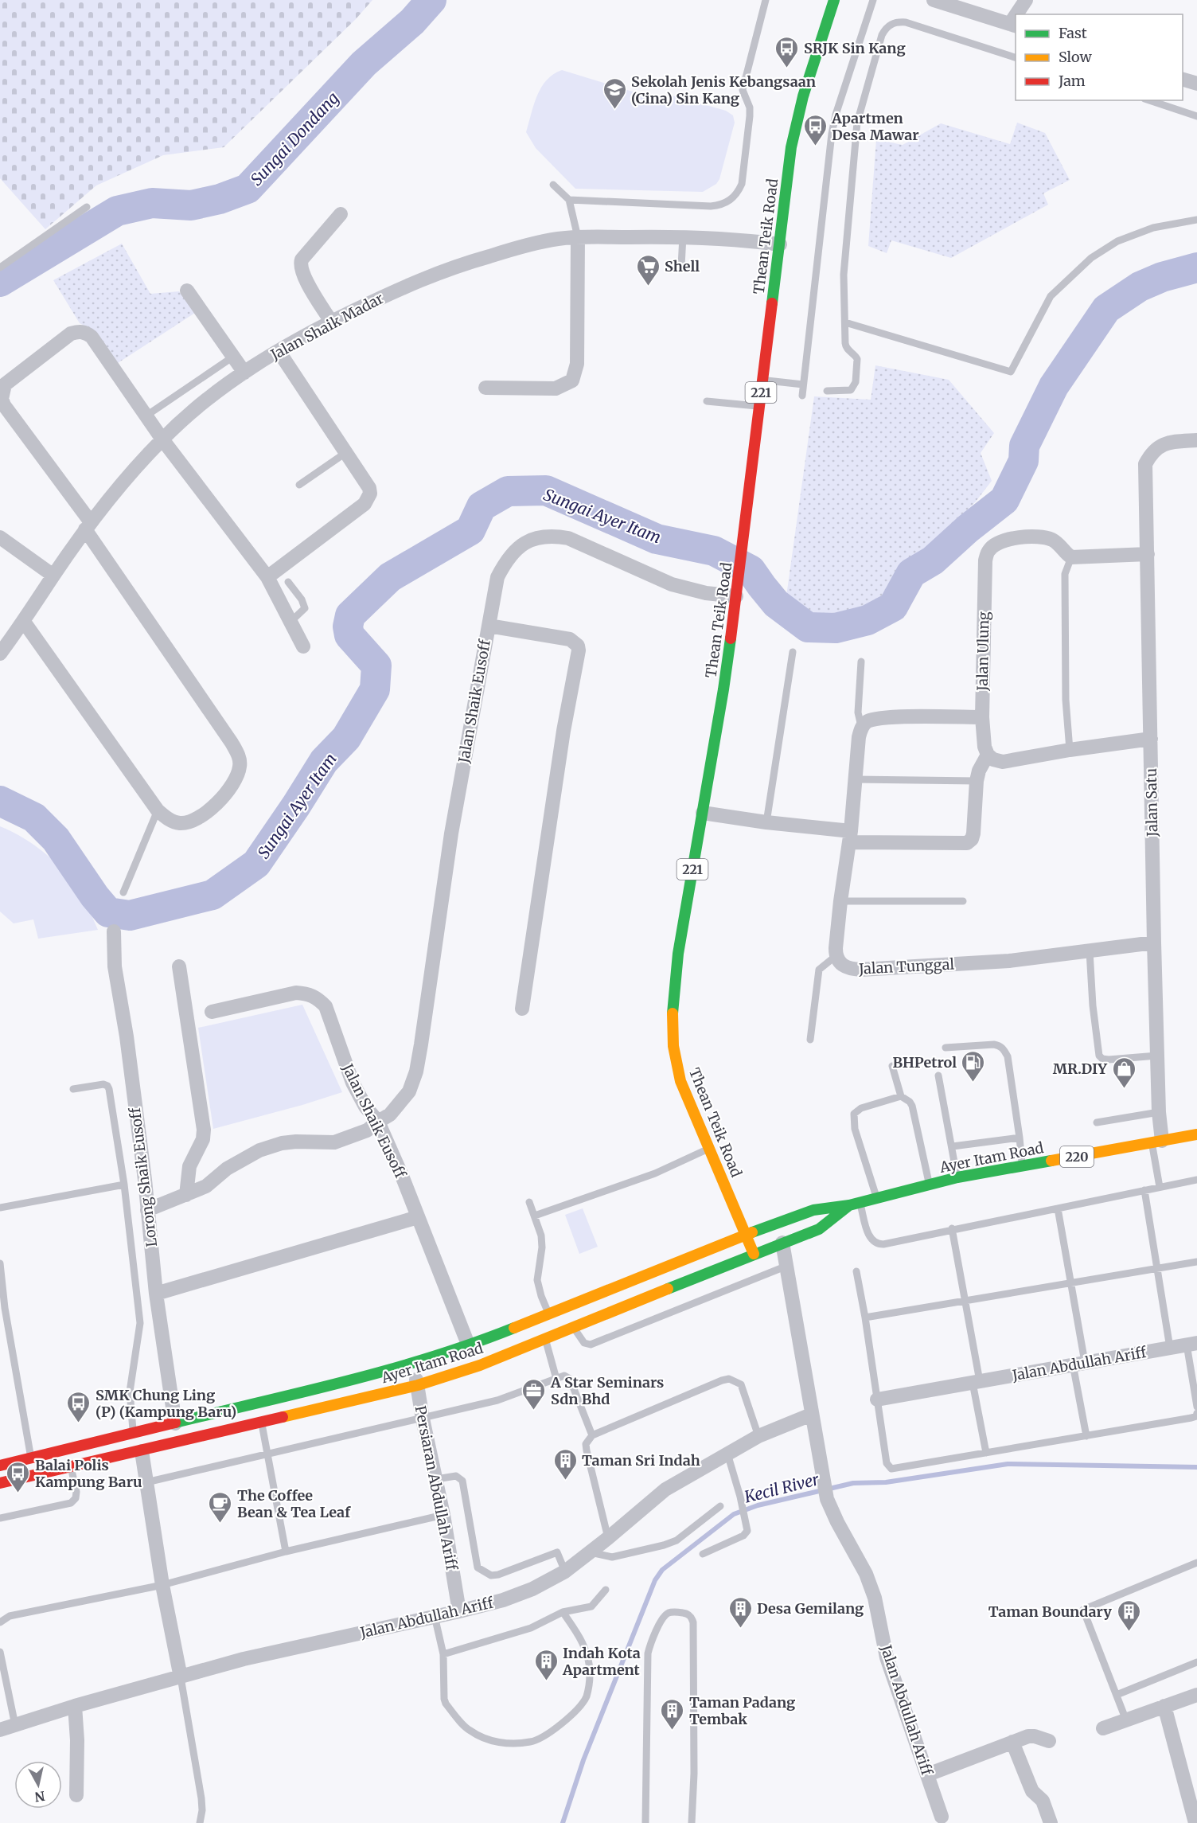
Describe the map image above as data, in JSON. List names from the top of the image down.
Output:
{
  "streets": {
    "main road": [
      "Thean Teik Road",
      "221",
      "220",
      "Ayer Itam Road"
    ],
    "street": [
      "Jalan Shaik Madar",
      "Jalan Ulung",
      "Jalan Shaik Eusoff",
      "Jalan Satu",
      "Jalan Tunggal",
      "Lorong Shaik Eusoff",
      "Jalan Abdullah Ariff",
      "Persiaran Abdullah Ariff"
    ]
  },
  "crossings": [
    ["Thean Teik Road", "Jalan Shaik Madar"],
    ["Thean Teik Road", "221"],
    ["Thean Teik Road", "Jalan Shaik Eusoff"],
    ["Thean Teik Road", "Ayer Itam Road"],
    ["221", "Ayer Itam Road"],
    ["Jalan Shaik Eusoff", "Ayer Itam Road"],
    ["Jalan Satu", "Jalan Tunggal"],
    ["Jalan Satu", "Ayer Itam Road"],
    ["Ayer Itam Road", "Lorong Shaik Eusoff"],
    ["Ayer Itam Road", "Jalan Abdullah Ariff"],
    ["Ayer Itam Road", "Persiaran Abdullah Ariff"],
    ["Jalan Abdullah Ariff", "Persiaran Abdullah Ariff"]
  ],
  "water": ["Sungai Dondang", "Sungai Ayer Itam", "Kecil River"],
  "places": {
    "bus stop": [
      "SRJK Sin Kang",
      "Apartmen Desa Mawar",
      "SMK Chung Ling (P) (Kampung Baru)",
      "Balai Polis Kampung Baru"
    ],
    "school or university": ["Sekolah Jenis Kebangsaan (Cina) Sin Kang"],
    "supermarket": ["Shell"],
    "fuel station": ["BHPetrol"],
    "shop": ["MR.DIY"],
    "office": ["A Star Seminars Sdn Bhd"],
    "building": [
      "Taman Sri Indah",
      "Desa Gemilang",
      "Taman Boundary",
      "Indah Kota Apartment",
      "Taman Padang Tembak"
    ],
    "cafe": ["The Coffee Bean & Tea Leaf"]
  },
  "legend": ["Fast", "Slow", "Jam"],
  "north": "bottom"
}
